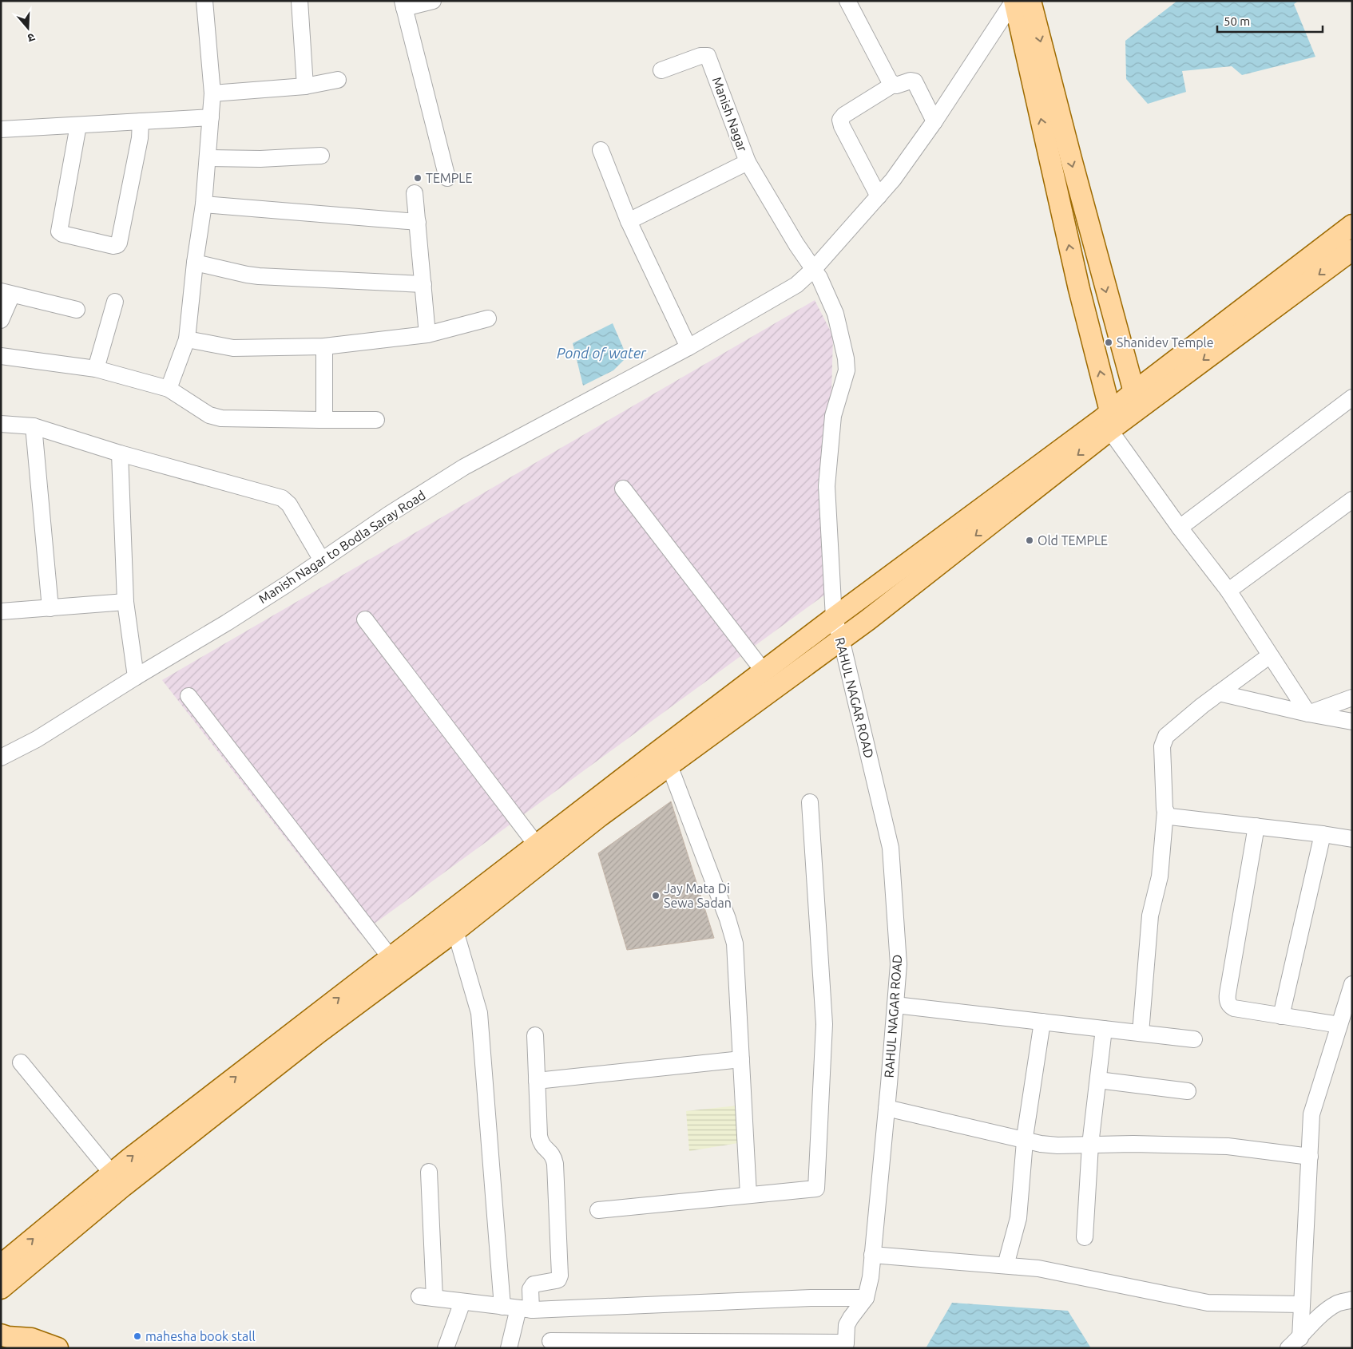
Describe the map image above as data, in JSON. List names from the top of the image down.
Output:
{
  "streets": {
    "street": ["Manish Nagar", "Manish Nagar to Bodla Saray Road", "RAHUL NAGAR ROAD"]
  },
  "crossings": [
    ["Manish Nagar", "RAHUL NAGAR ROAD"],
    ["Manish Nagar to Bodla Saray Road", "RAHUL NAGAR ROAD"]
  ],
  "water": ["Pond of water"],
  "places": [
    "TEMPLE",
    "Shanidev Temple",
    "Old TEMPLE",
    "Jay Mata Di Sewa Sadan",
    "mahesha book stall"
  ],
  "scale_bar": "50 m",
  "north": "bottom"
}
